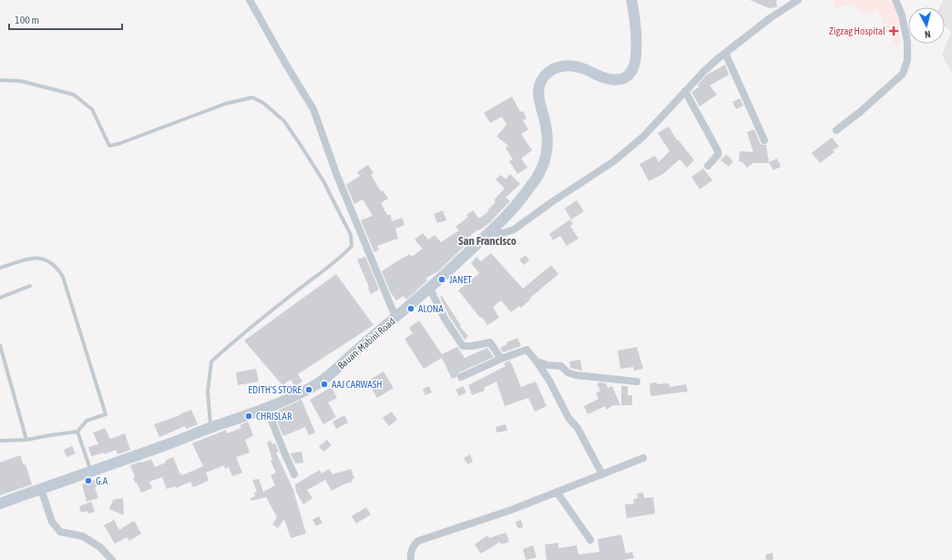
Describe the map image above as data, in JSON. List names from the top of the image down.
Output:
{
  "streets": {
    "main road": ["Bauan-Mabini Road"]
  },
  "districts": ["San Francisco"],
  "places": {
    "health": ["Zigzag Hospital"],
    "other": [
      "JANET",
      "ALONA",
      "AAJ CARWASH",
      "EDITH'S STORE",
      "CHRISLAR",
      "G.A"
    ]
  },
  "scale_bar": "100 m",
  "north": "bottom"
}
